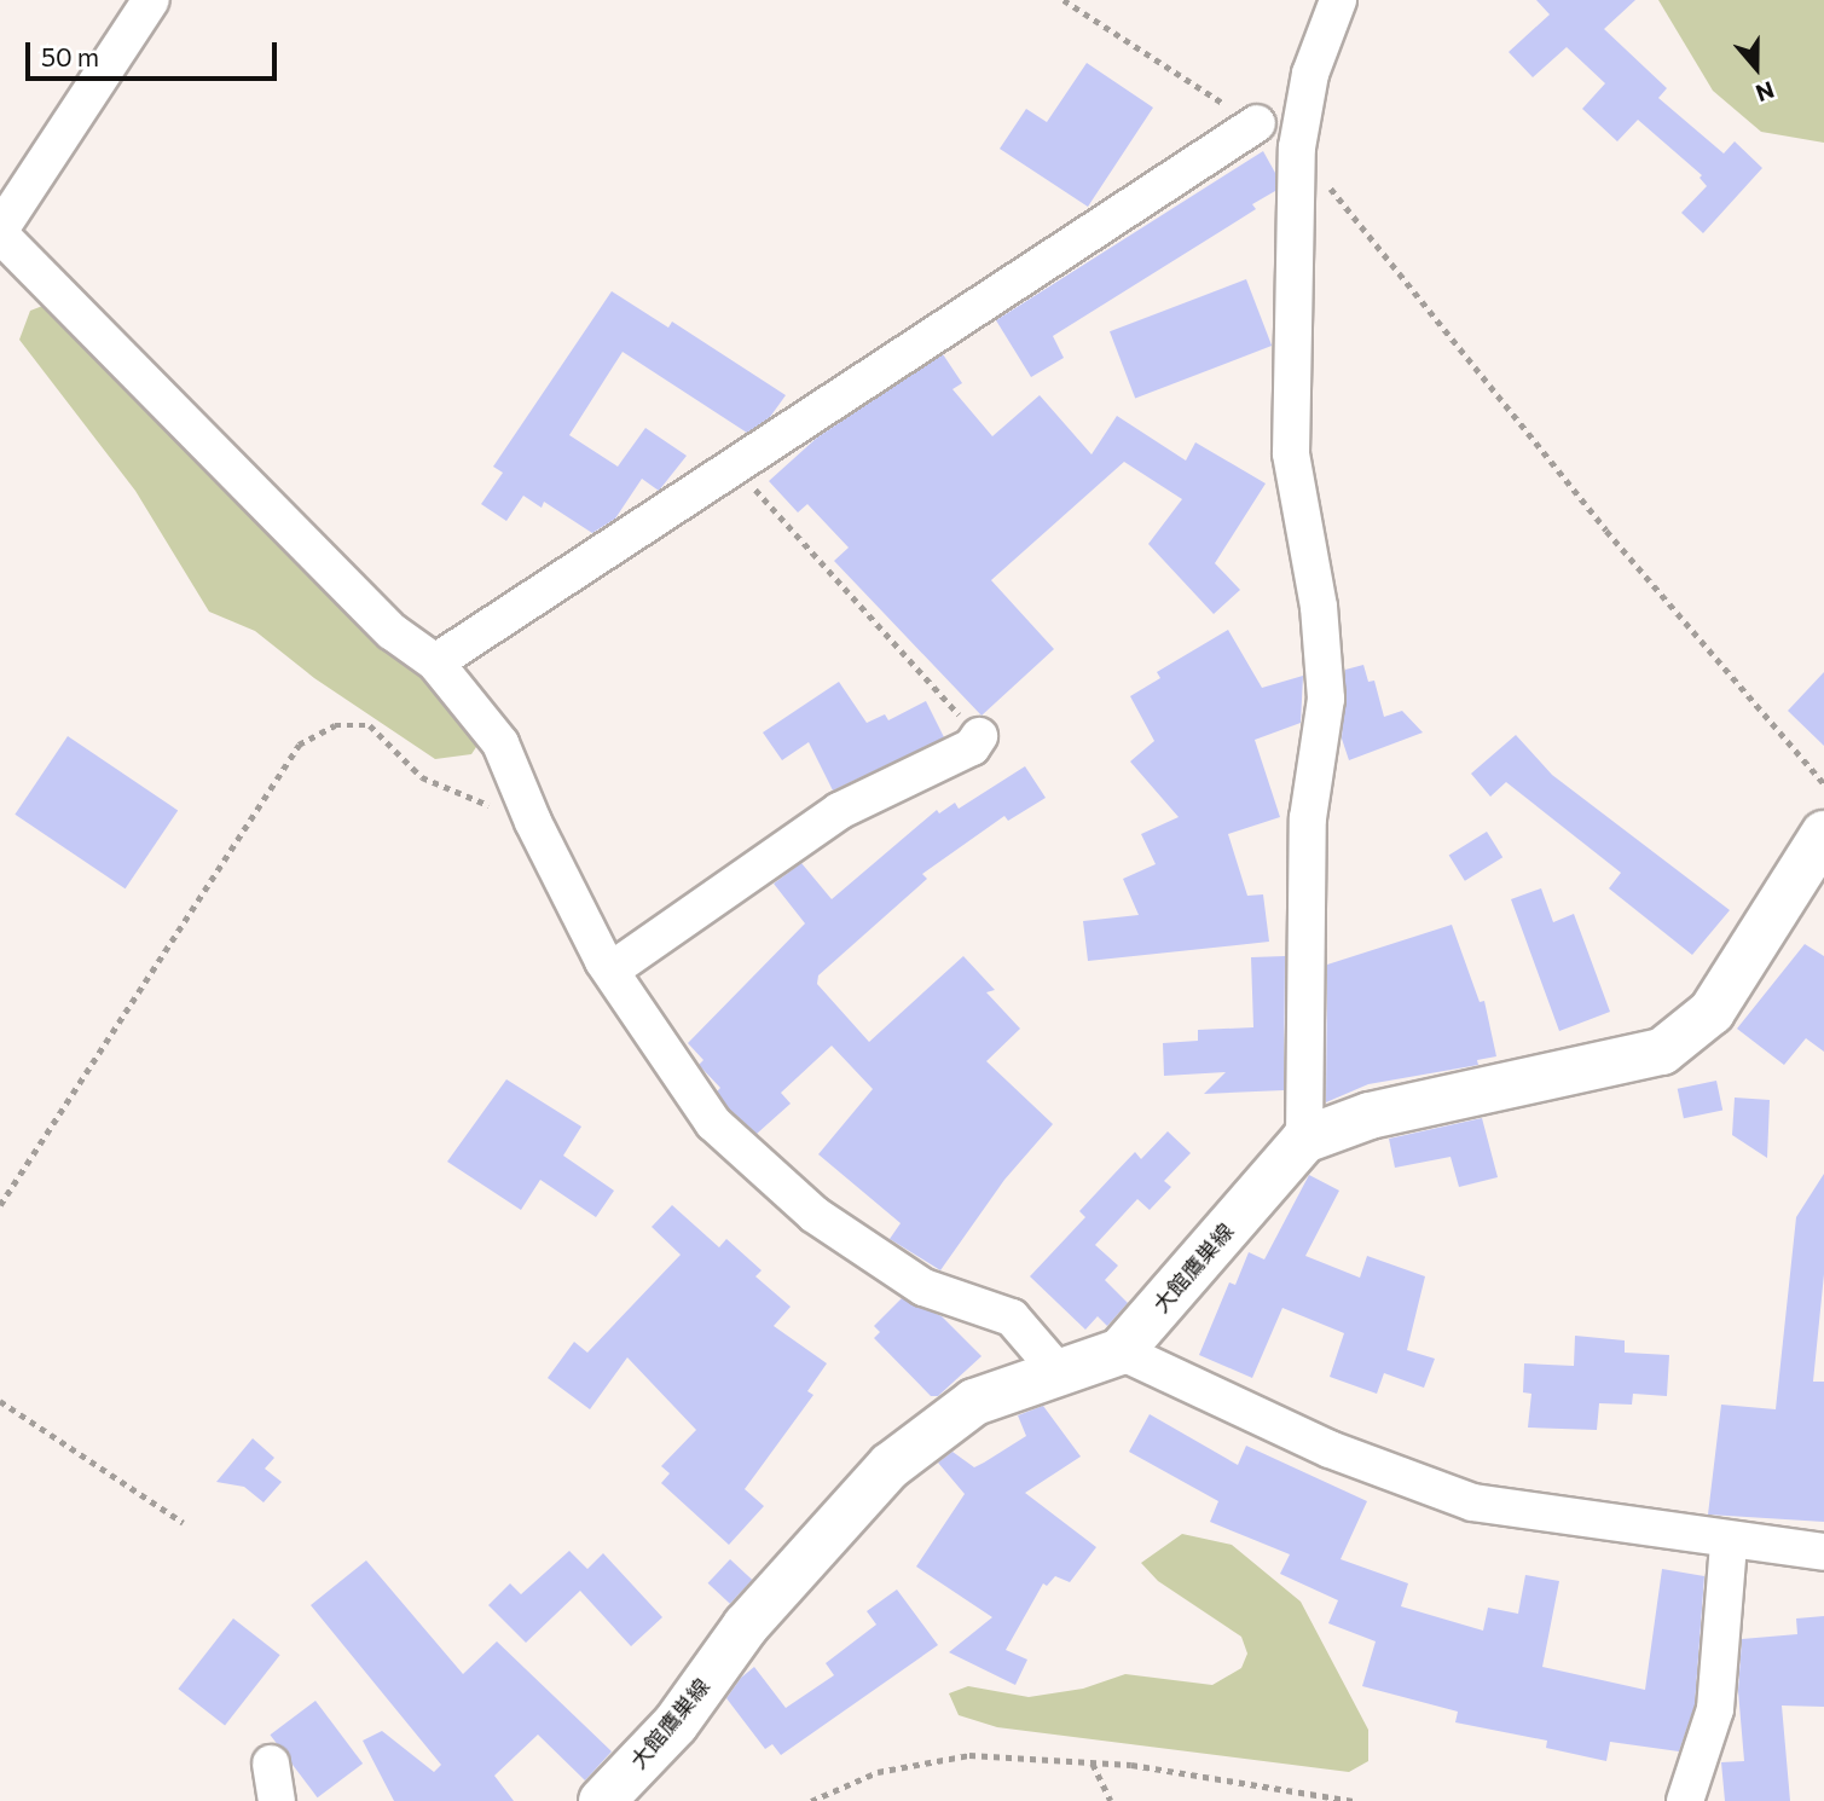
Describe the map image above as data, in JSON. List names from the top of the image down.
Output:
{
  "streets": {
    "main road": ["大館鷹巣線"]
  },
  "scale_bar": "50 m",
  "north": "bottom"
}
